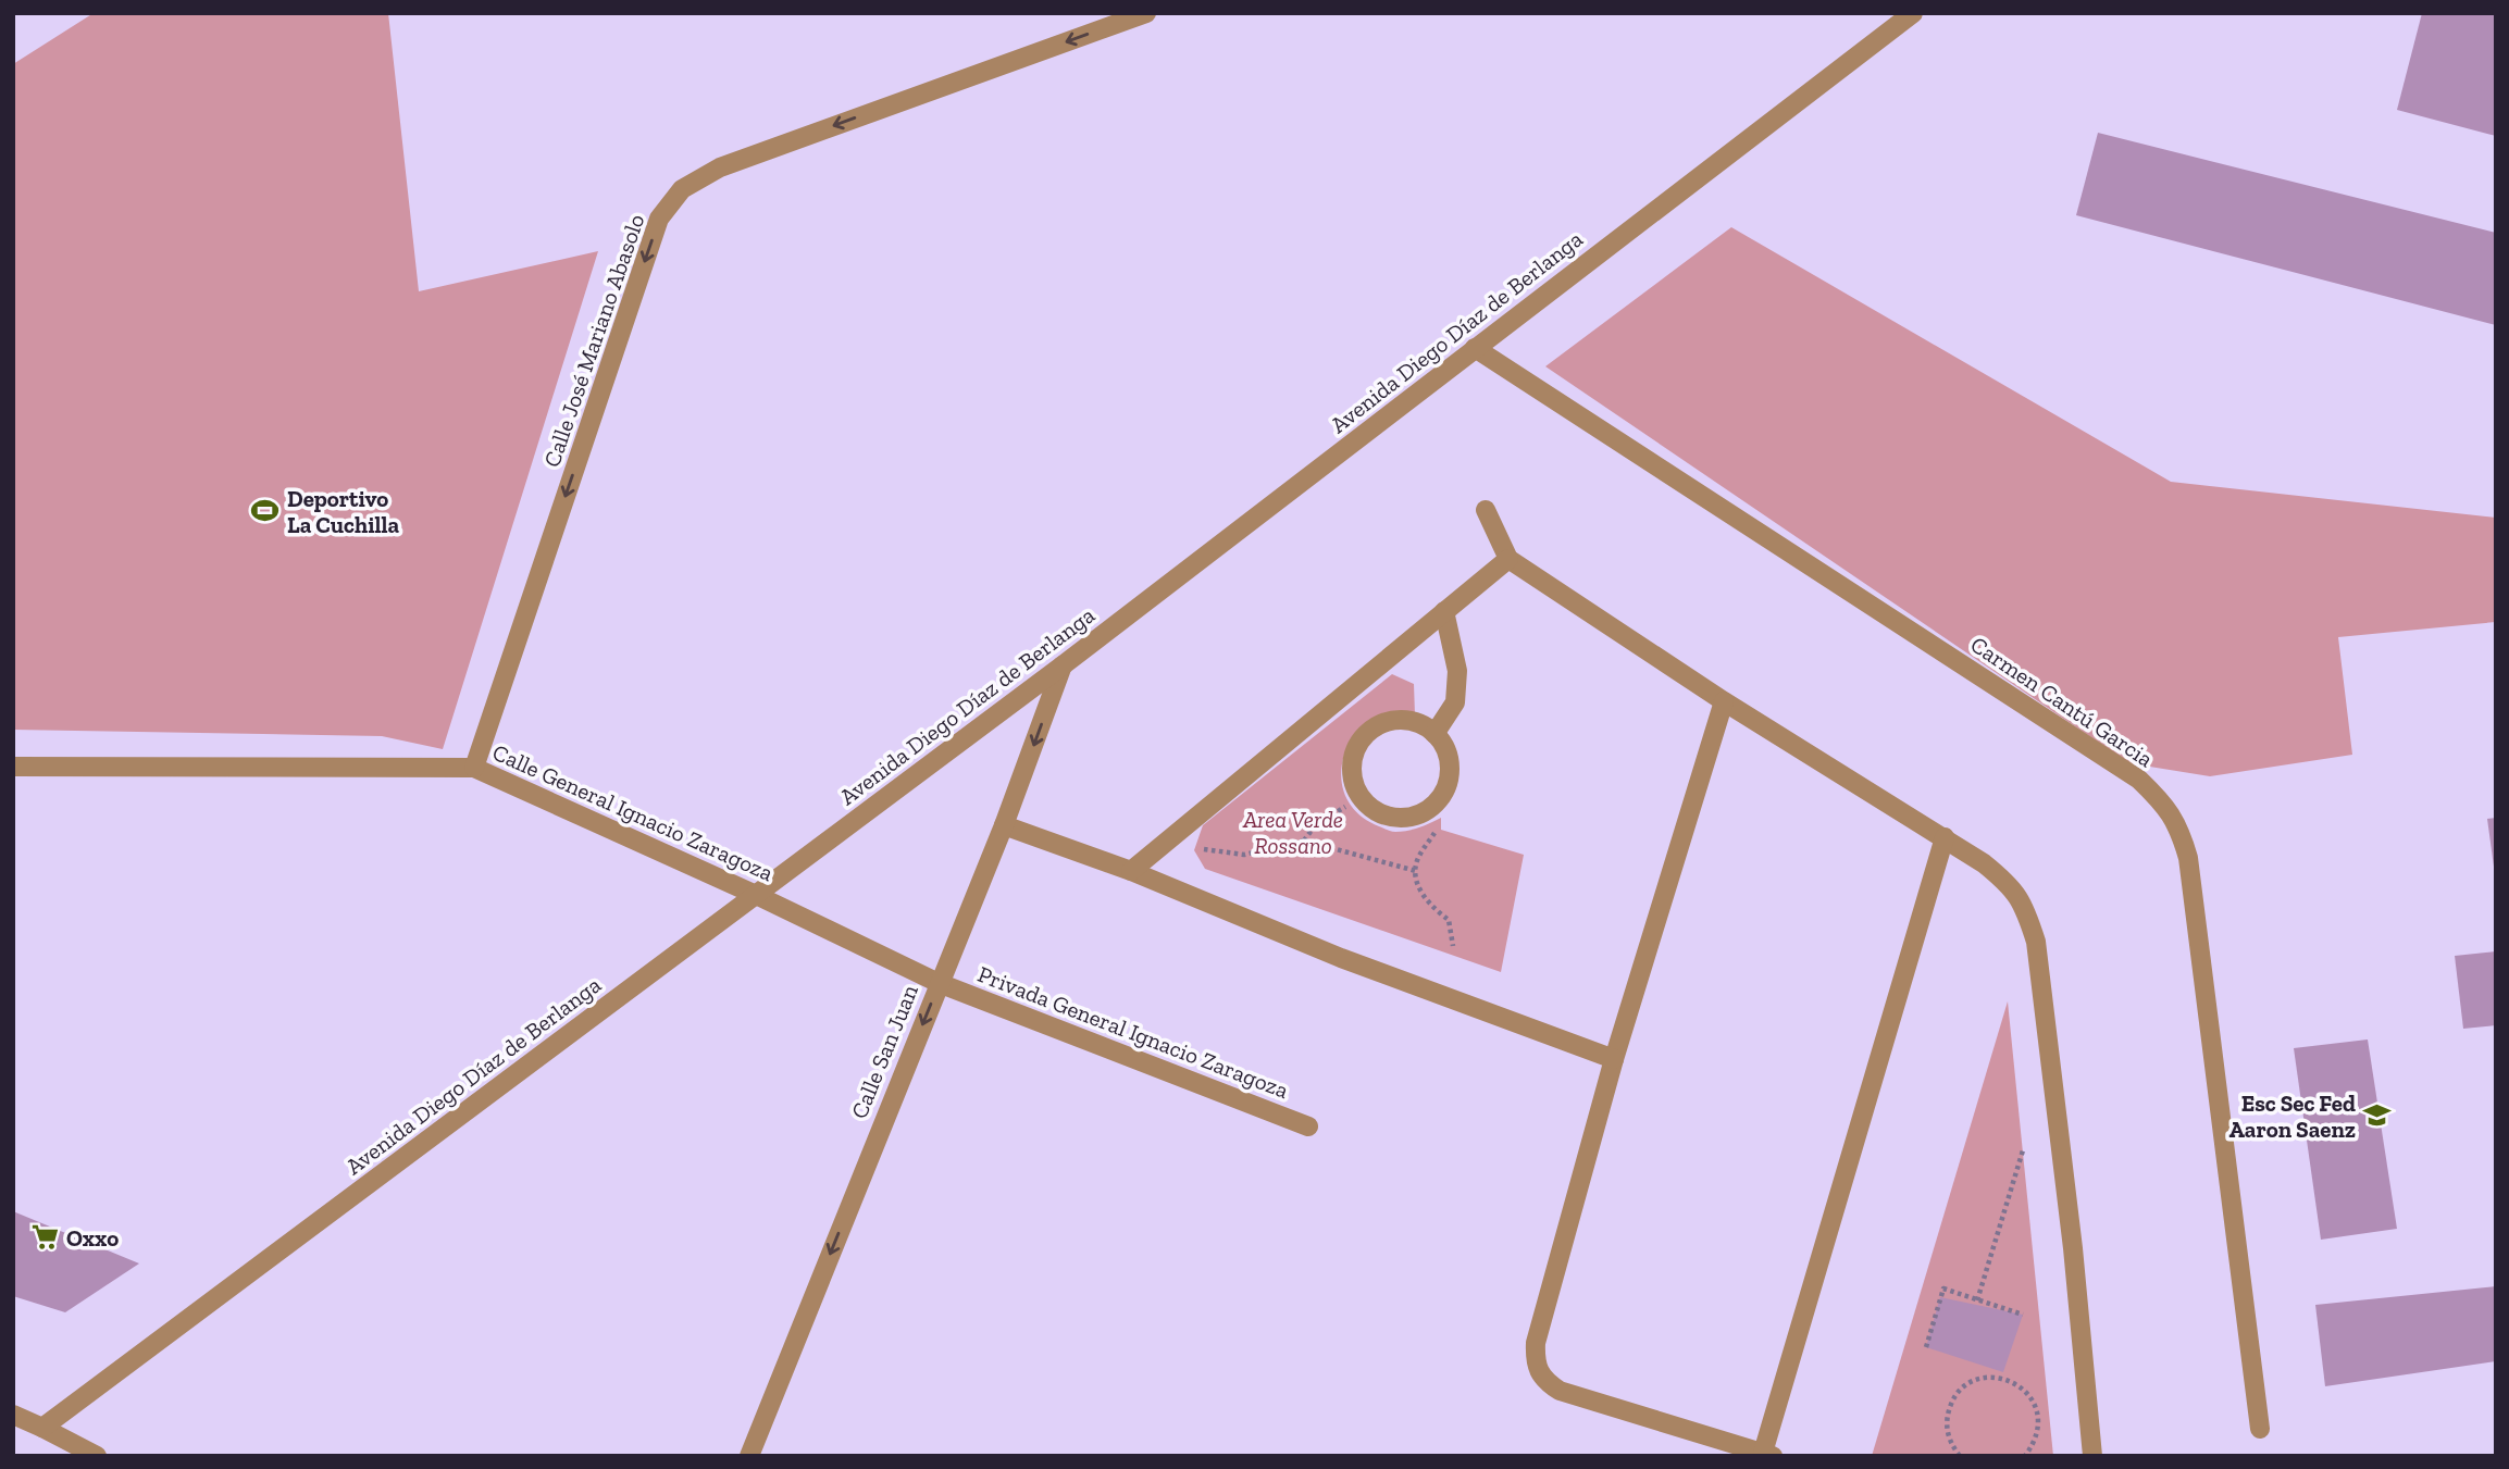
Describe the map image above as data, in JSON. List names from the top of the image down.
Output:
{
  "streets": {
    "street": [
      "Avenida Diego Díaz de Berlanga",
      "Calle José Mariano Abasolo",
      "Carmen Cantú Garcia",
      "Calle General Ignacio Zaragoza",
      "Privada General Ignacio Zaragoza",
      "Calle San Juan"
    ]
  },
  "crossings": [
    ["Avenida Diego Díaz de Berlanga", "Carmen Cantú Garcia"],
    ["Avenida Diego Díaz de Berlanga", "Calle General Ignacio Zaragoza"],
    ["Avenida Diego Díaz de Berlanga", "Calle San Juan"],
    ["Calle José Mariano Abasolo", "Calle General Ignacio Zaragoza"],
    ["Calle General Ignacio Zaragoza", "Privada General Ignacio Zaragoza"],
    ["Calle General Ignacio Zaragoza", "Calle San Juan"],
    ["Privada General Ignacio Zaragoza", "Calle San Juan"]
  ],
  "one_way": ["Calle José Mariano Abasolo", "Calle San Juan"],
  "parks": ["Area Verde Rossano"],
  "places": {
    "sports": ["Deportivo La Cuchilla"],
    "school or university": ["Esc Sec Fed Aaron Saenz"],
    "supermarket": ["Oxxo"]
  }
}
